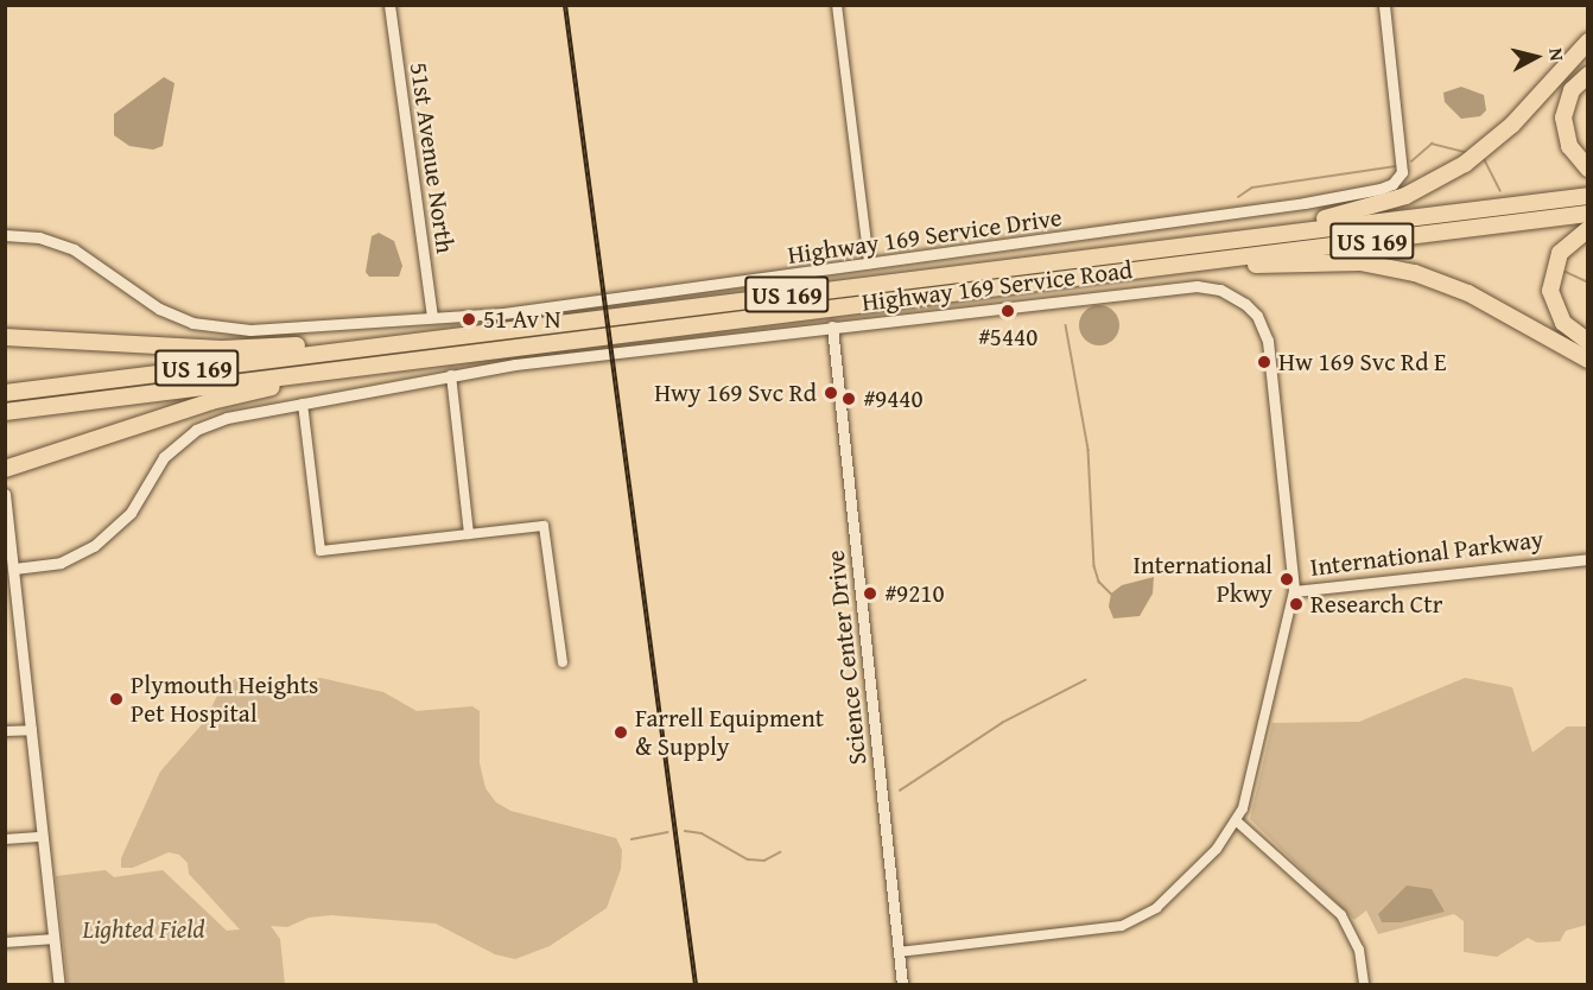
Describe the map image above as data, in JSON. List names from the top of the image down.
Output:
{
  "streets": {
    "highway": ["US 169"],
    "street": [
      "51st Avenue North",
      "Highway 169 Service Drive",
      "Highway 169 Service Road",
      "International Parkway",
      "Science Center Drive"
    ]
  },
  "crossings": [
    ["51st Avenue North", "Highway 169 Service Drive"],
    ["Highway 169 Service Road", "International Parkway"],
    ["Highway 169 Service Road", "Science Center Drive"],
    ["International Parkway", "Science Center Drive"]
  ],
  "parks": ["Lighted Field"],
  "places": [
    "#5440",
    "51 Av N",
    "Hw 169 Svc Rd E",
    "Hwy 169 Svc Rd",
    "#9440",
    "International Pkwy",
    "#9210",
    "Research Ctr",
    "Plymouth Heights Pet Hospital",
    "Farrell Equipment & Supply"
  ],
  "north": "right"
}
